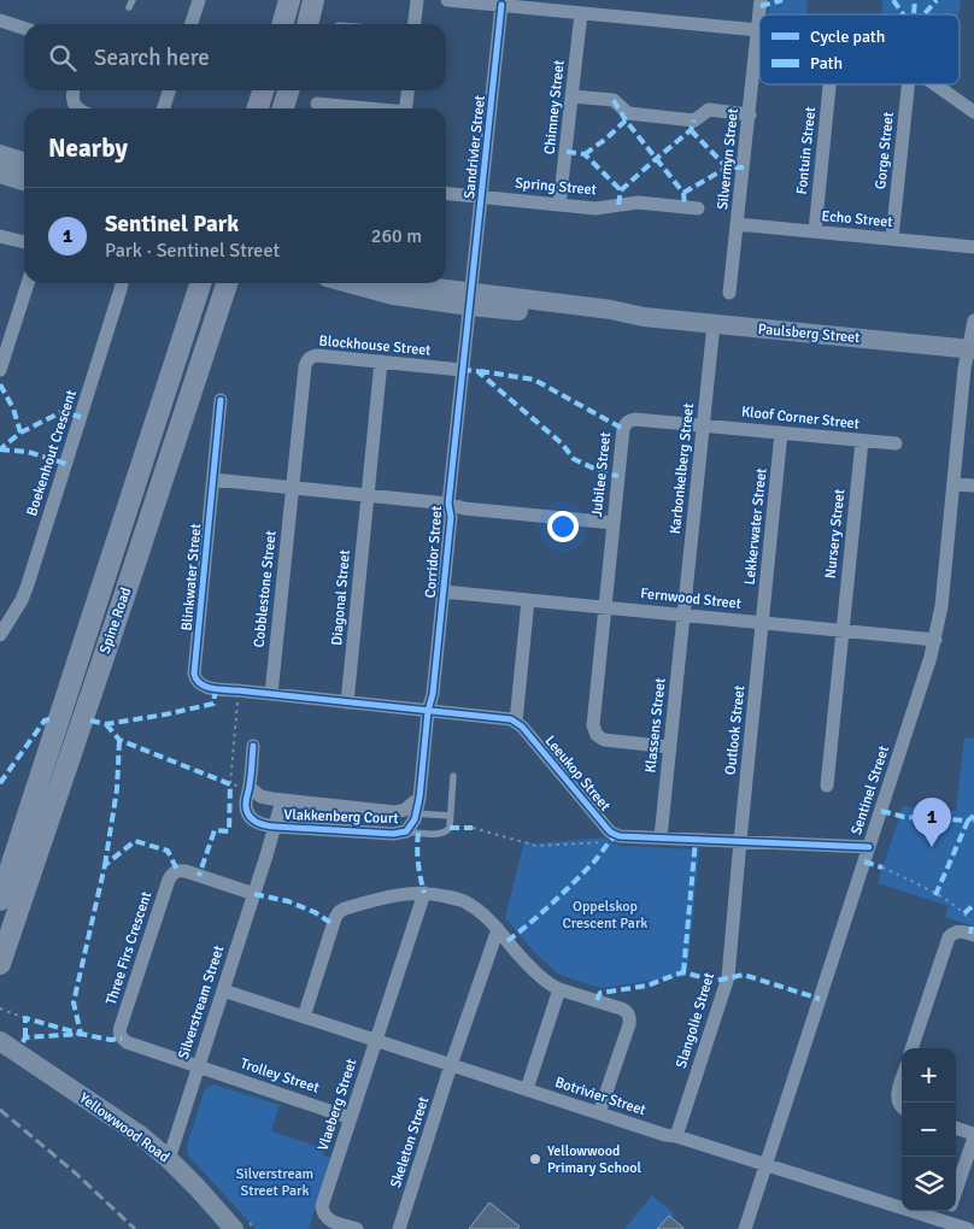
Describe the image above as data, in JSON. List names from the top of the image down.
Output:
{
  "streets": {
    "main road": ["Spine Road"],
    "street": [
      "Chimney Street",
      "Sandrivier Street",
      "Fontuin Street",
      "Gorge Street",
      "Silvermyn Street",
      "Spring Street",
      "Echo Street",
      "Paulsberg Street",
      "Blockhouse Street",
      "Kloof Corner Street",
      "Boekenhout Crescent",
      "Karbonkelberg Street",
      "Jubilee Street",
      "Lekkerwater Street",
      "Nursery Street",
      "Corridor Street",
      "Blinkwater Street",
      "Cobblestone Street",
      "Diagonal Street",
      "Fernwood Street",
      "Klassens Street",
      "Outlook Street",
      "Leeukop Street",
      "Sentinel Street",
      "Vlakkenberg Court",
      "Three Firs Crescent",
      "Silverstream Street",
      "Slangolie Street",
      "Trolley Street",
      "Botrivier Street",
      "Vlaeberg Street",
      "Yellowwood Road",
      "Skeleton Street"
    ]
  },
  "crossings": [
    ["Chimney Street", "Spring Street"],
    ["Sandrivier Street", "Spring Street"],
    ["Sandrivier Street", "Paulsberg Street"],
    ["Sandrivier Street", "Corridor Street"],
    ["Fontuin Street", "Echo Street"],
    ["Gorge Street", "Echo Street"],
    ["Silvermyn Street", "Echo Street"],
    ["Paulsberg Street", "Karbonkelberg Street"],
    ["Paulsberg Street", "Corridor Street"],
    ["Paulsberg Street", "Sentinel Street"],
    ["Blockhouse Street", "Corridor Street"],
    ["Blockhouse Street", "Cobblestone Street"],
    ["Blockhouse Street", "Diagonal Street"],
    ["Kloof Corner Street", "Karbonkelberg Street"],
    ["Kloof Corner Street", "Jubilee Street"],
    ["Kloof Corner Street", "Lekkerwater Street"],
    ["Kloof Corner Street", "Nursery Street"],
    ["Karbonkelberg Street", "Jubilee Street"],
    ["Karbonkelberg Street", "Fernwood Street"],
    ["Karbonkelberg Street", "Klassens Street"],
    ["Jubilee Street", "Fernwood Street"],
    ["Jubilee Street", "Klassens Street"],
    ["Lekkerwater Street", "Fernwood Street"],
    ["Lekkerwater Street", "Outlook Street"],
    ["Nursery Street", "Fernwood Street"],
    ["Corridor Street", "Fernwood Street"],
    ["Corridor Street", "Vlakkenberg Court"],
    ["Blinkwater Street", "Cobblestone Street"],
    ["Fernwood Street", "Klassens Street"],
    ["Fernwood Street", "Outlook Street"],
    ["Fernwood Street", "Sentinel Street"],
    ["Klassens Street", "Leeukop Street"],
    ["Outlook Street", "Leeukop Street"],
    ["Outlook Street", "Slangolie Street"],
    ["Leeukop Street", "Sentinel Street"],
    ["Leeukop Street", "Slangolie Street"],
    ["Sentinel Street", "Botrivier Street"],
    ["Vlakkenberg Court", "Silverstream Street"],
    ["Three Firs Crescent", "Silverstream Street"],
    ["Three Firs Crescent", "Trolley Street"],
    ["Silverstream Street", "Trolley Street"],
    ["Silverstream Street", "Botrivier Street"],
    ["Silverstream Street", "Yellowwood Road"],
    ["Slangolie Street", "Botrivier Street"],
    ["Trolley Street", "Vlaeberg Street"],
    ["Botrivier Street", "Vlaeberg Street"],
    ["Botrivier Street", "Skeleton Street"]
  ],
  "parks": ["Oppelskop Crescent Park", "Silverstream Street Park"],
  "places": ["Yellowwood Primary School"],
  "legend": ["Cycle path", "Path"],
  "page": {
    "search": "Search here",
    "heading": "Nearby",
    "list": [
      {
        "mark": "1",
        "name": "Sentinel Park",
        "note": "Park · Sentinel Street",
        "value": "260 m"
      }
    ],
    "pins": "1",
    "map_buttons": ["+", "−"]
  }
}
